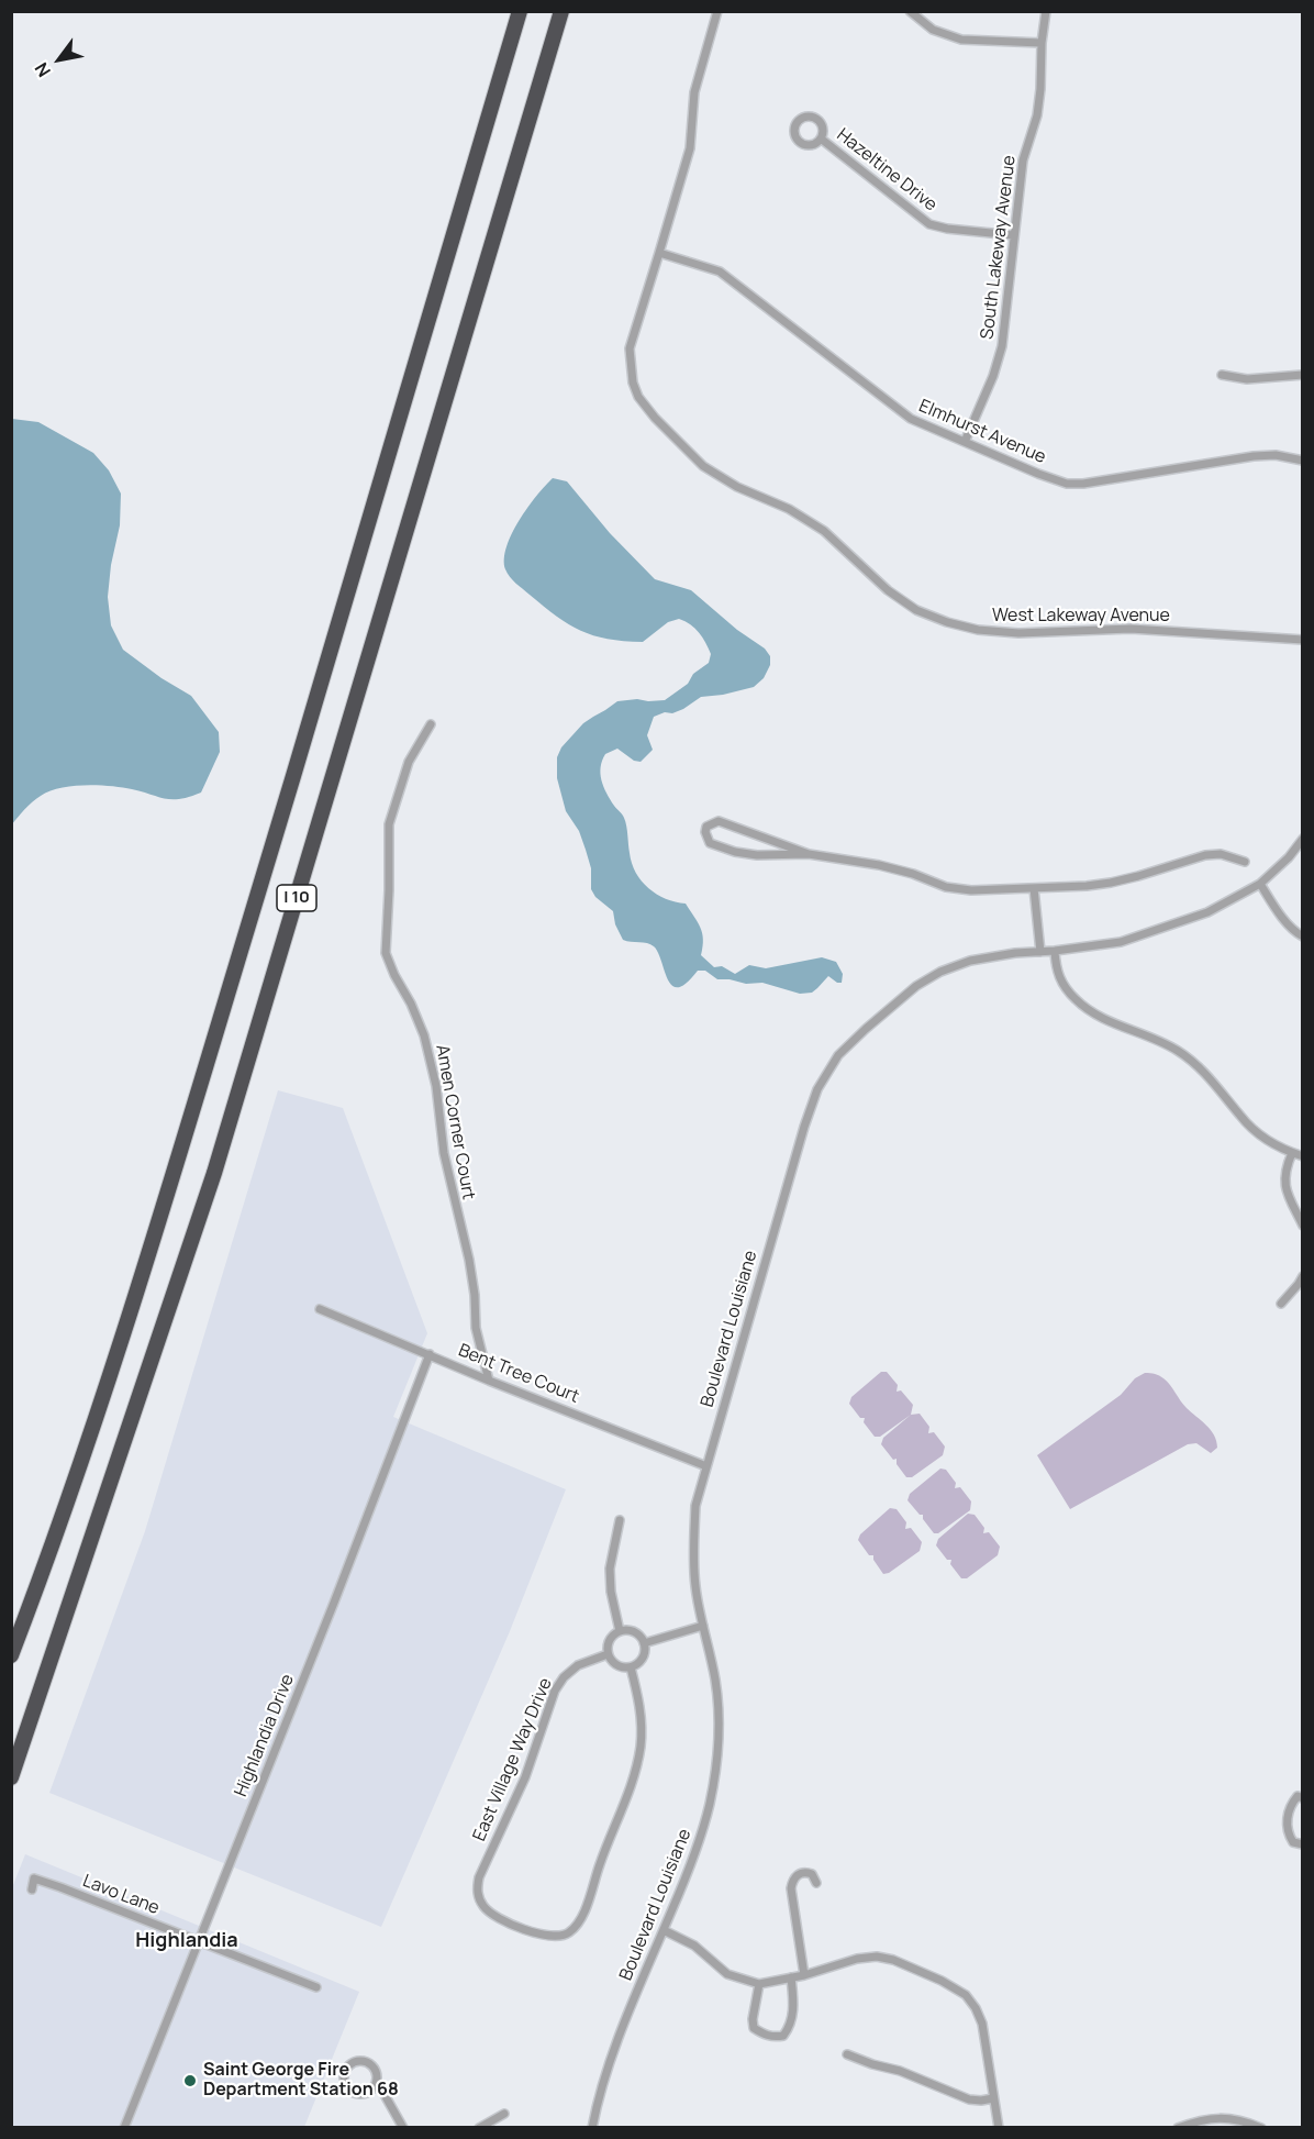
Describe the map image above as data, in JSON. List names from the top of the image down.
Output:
{
  "streets": {
    "highway": ["I 10"],
    "street": [
      "Hazeltine Drive",
      "South Lakeway Avenue",
      "Elmhurst Avenue",
      "West Lakeway Avenue",
      "Amen Corner Court",
      "Boulevard Louisiane",
      "Bent Tree Court",
      "Highlandia Drive",
      "East Village Way Drive",
      "Lavo Lane"
    ]
  },
  "crossings": [
    ["Hazeltine Drive", "South Lakeway Avenue"],
    ["South Lakeway Avenue", "Elmhurst Avenue"],
    ["Elmhurst Avenue", "West Lakeway Avenue"],
    ["Amen Corner Court", "Bent Tree Court"],
    ["Boulevard Louisiane", "Bent Tree Court"],
    ["Bent Tree Court", "Highlandia Drive"],
    ["Highlandia Drive", "Lavo Lane"]
  ],
  "districts": ["Highlandia"],
  "places": ["Saint George Fire Department Station 68"],
  "north": "bottom left"
}
